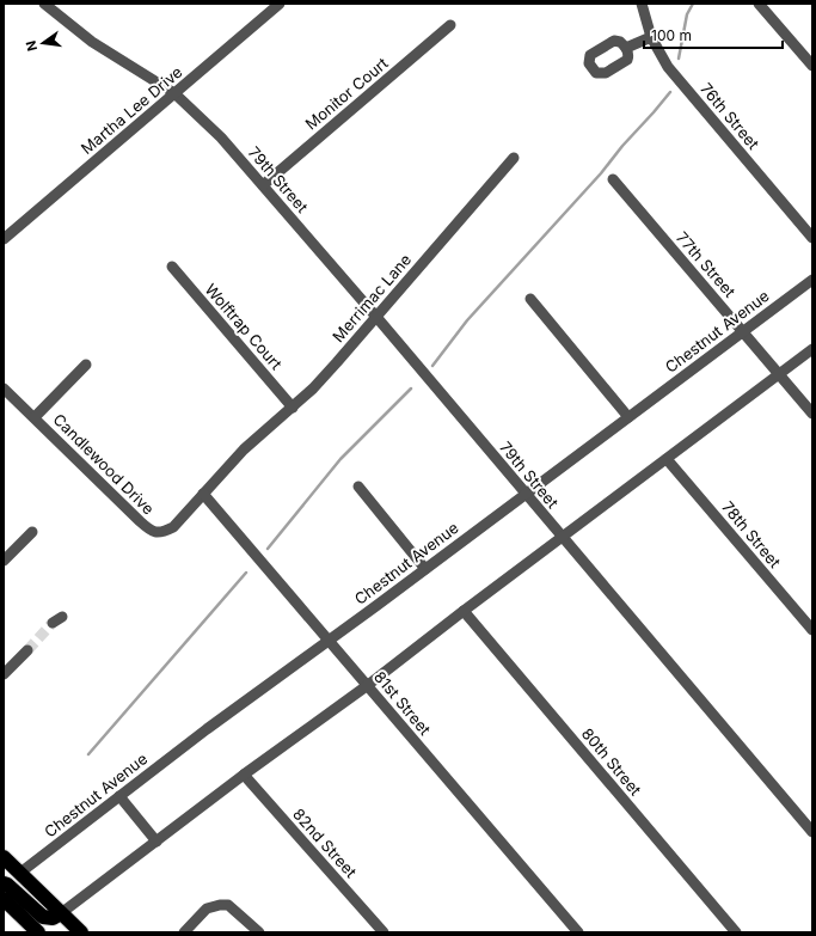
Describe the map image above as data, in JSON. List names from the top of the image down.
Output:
{
  "streets": {
    "street": [
      "Monitor Court",
      "Martha Lee Drive",
      "76th Street",
      "79th Street",
      "77th Street",
      "Merrimac Lane",
      "Wolftrap Court",
      "Chestnut Avenue",
      "Candlewood Drive",
      "78th Street",
      "81st Street",
      "80th Street",
      "82nd Street"
    ]
  },
  "crossings": [
    ["Monitor Court", "79th Street"],
    ["Martha Lee Drive", "79th Street"],
    ["79th Street", "Merrimac Lane"],
    ["79th Street", "Chestnut Avenue"],
    ["77th Street", "Chestnut Avenue"],
    ["Merrimac Lane", "Wolftrap Court"],
    ["Merrimac Lane", "Candlewood Drive"],
    ["Chestnut Avenue", "81st Street"],
    ["Candlewood Drive", "81st Street"]
  ],
  "scale_bar": "100 m",
  "north": "left"
}
